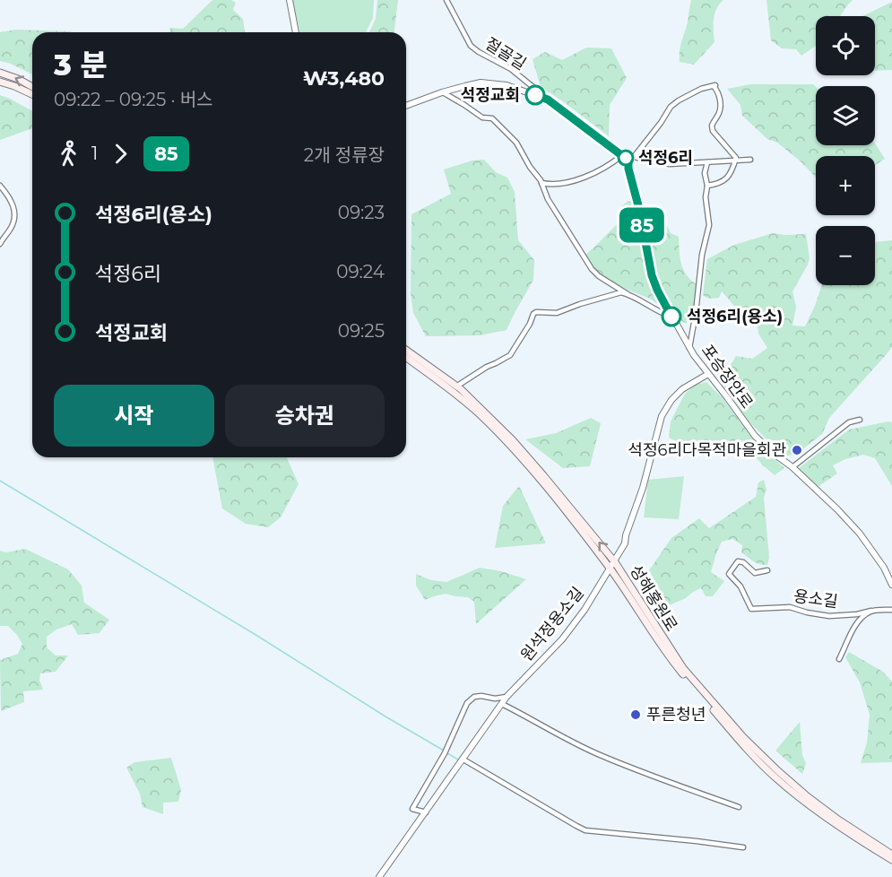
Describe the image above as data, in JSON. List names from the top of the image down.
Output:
{
  "streets": {
    "main road": ["성해홍원로"],
    "street": [
      "절골길",
      "포승장안로",
      "용소길",
      "원석정용소길"
    ]
  },
  "crossings": [
    ["포승장안로", "원석정용소길"],
    ["성해홍원로", "원석정용소길"]
  ],
  "places": [
    "석정교회",
    "석정6리",
    "석정6리(용소)",
    "석정6리다목적마을회관",
    "푸른청년"
  ],
  "lines": ["bus line 85"],
  "page": {
    "on_map": "85",
    "map_buttons": ["+", "−"],
    "heading": ["3 분", "09:22 – 09:25 · 버스", "₩3,480"],
    "legs": ["1", "85", "2개 정류장"],
    "list": [
      {
        "name": "석정6리(용소)",
        "value": "09:23"
      },
      {
        "name": "석정6리",
        "value": "09:24"
      },
      {
        "name": "석정교회",
        "value": "09:25"
      }
    ],
    "buttons": ["시작", "승차권"]
  }
}
